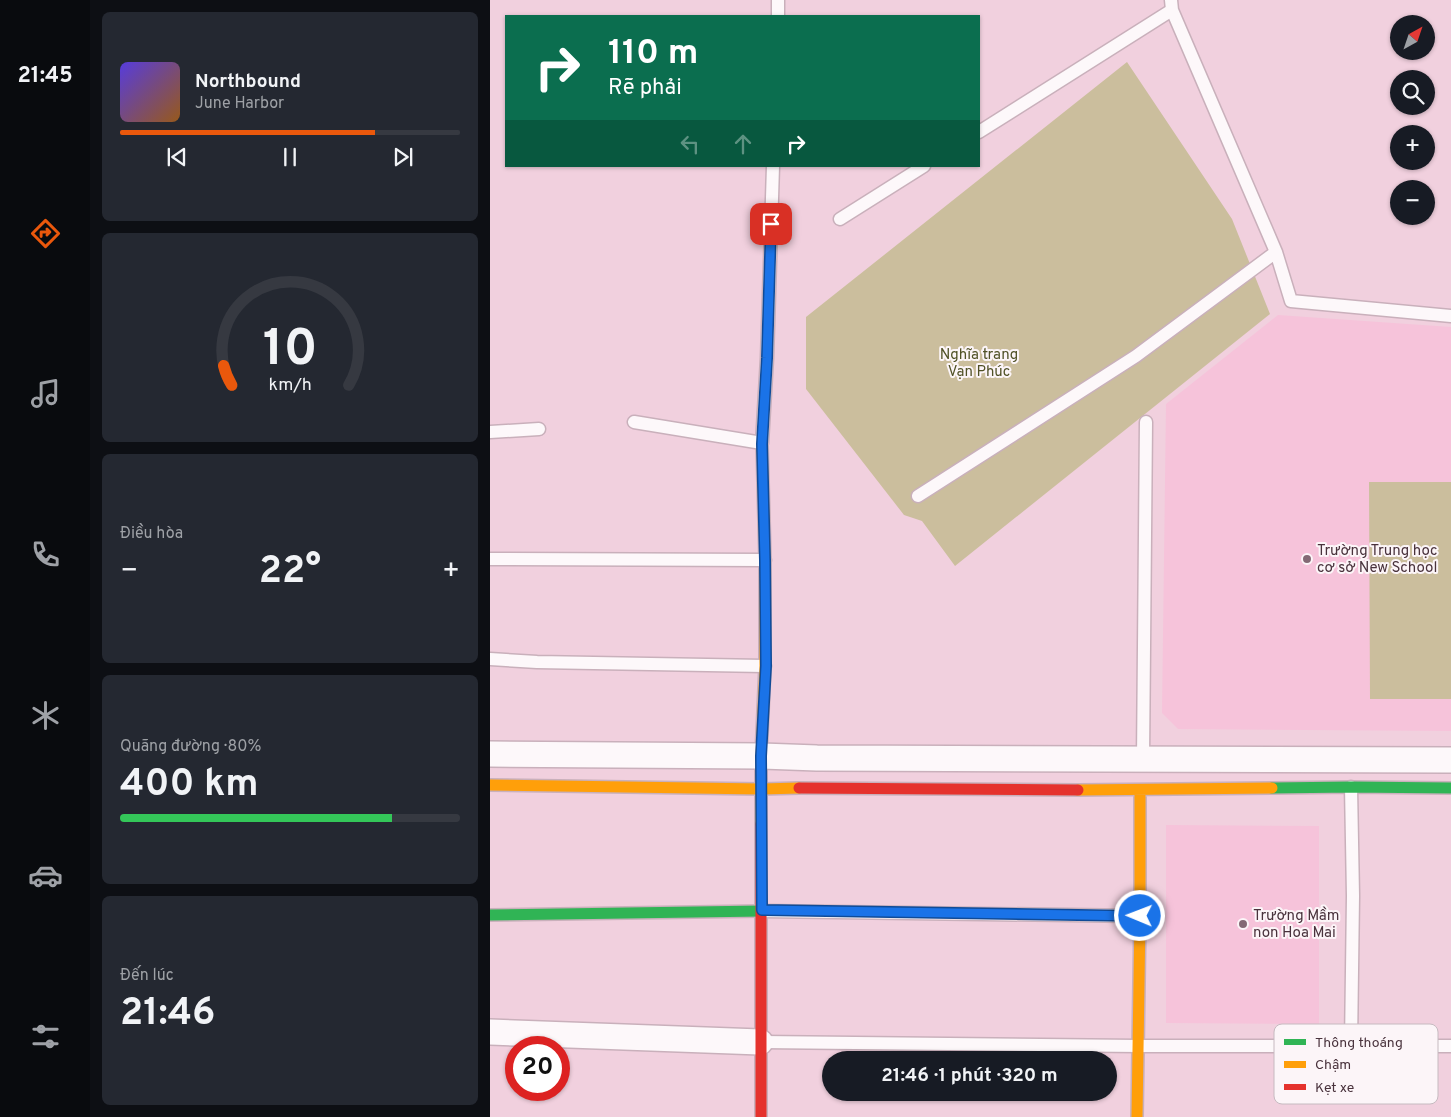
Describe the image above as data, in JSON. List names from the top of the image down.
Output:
{
  "parks": ["Nghĩa trang Vạn Phúc"],
  "places": ["Trường Trung học cơ sở New School", "Trường Mầm non Hoa Mai"],
  "legend": ["Thông thoáng", "Chậm", "Kẹt xe"],
  "north": "top right",
  "page": {
    "tabs": "21:45",
    "map_buttons": ["+", "−"],
    "turn": ["110 m", "Rẽ phải"],
    "song": ["Northbound", "June Harbor"],
    "tile": [
      "Điều hòa",
      ["Quãng đường · 80%", "400 km"],
      ["Đến lúc", "21:46"]
    ],
    "heat": ["−", "22°", "+"],
    "limit": "20",
    "trip": "21:46 · 1 phút · 320 m",
    "gauge": ["10", "km/h"]
  }
}
